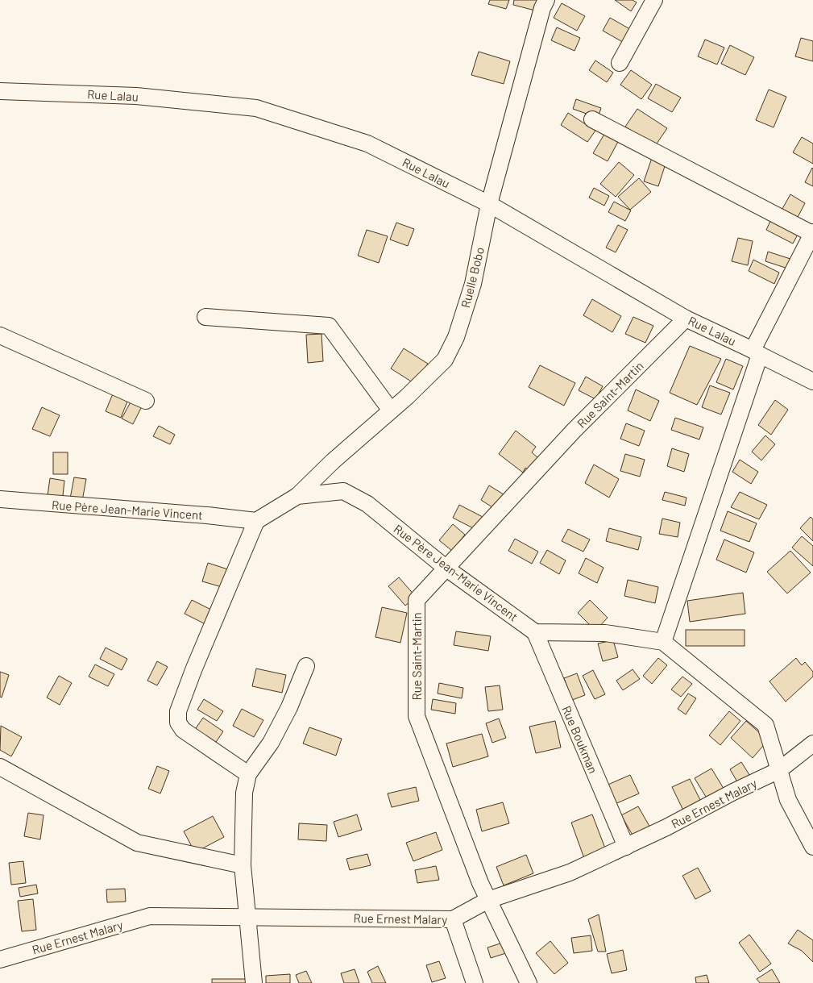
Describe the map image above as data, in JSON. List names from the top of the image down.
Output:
{
  "streets": {
    "street": [
      "Rue Lalau",
      "Ruelle Bobo",
      "Rue Saint-Martin",
      "Rue Père Jean-Marie Vincent",
      "Rue Boukman",
      "Rue Ernest Malary"
    ]
  },
  "crossings": [
    ["Rue Lalau", "Ruelle Bobo"],
    ["Rue Lalau", "Rue Saint-Martin"],
    ["Ruelle Bobo", "Rue Père Jean-Marie Vincent"],
    ["Rue Saint-Martin", "Rue Père Jean-Marie Vincent"],
    ["Rue Saint-Martin", "Rue Ernest Malary"],
    ["Rue Père Jean-Marie Vincent", "Rue Boukman"],
    ["Rue Boukman", "Rue Ernest Malary"]
  ]
}
